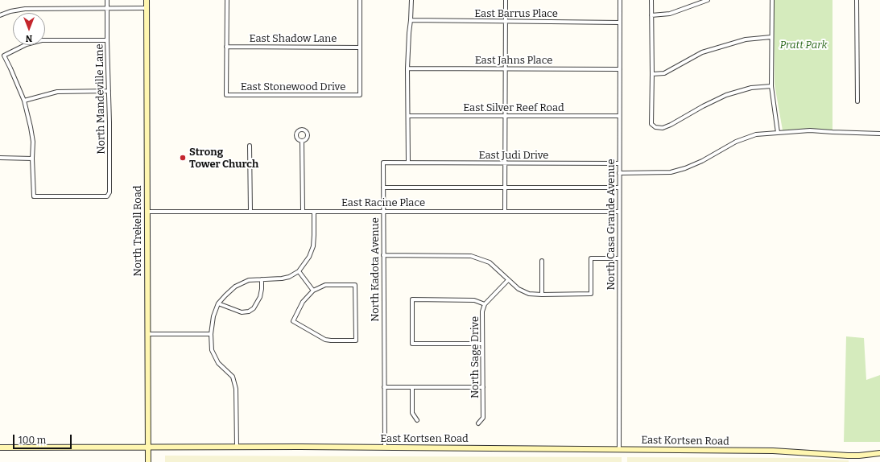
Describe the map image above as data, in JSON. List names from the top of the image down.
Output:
{
  "streets": {
    "street": [
      "East Barrus Place",
      "East Shadow Lane",
      "East Jahns Place",
      "East Stonewood Drive",
      "North Mandeville Lane",
      "East Silver Reef Road",
      "East Judi Drive",
      "East Racine Place",
      "North Casa Grande Avenue",
      "North Trekell Road",
      "North Kadota Avenue",
      "North Sage Drive",
      "East Kortsen Road"
    ]
  },
  "crossings": [
    ["East Barrus Place", "North Casa Grande Avenue"],
    ["East Shadow Lane", "East Stonewood Drive"],
    ["East Jahns Place", "North Casa Grande Avenue"],
    ["East Silver Reef Road", "North Casa Grande Avenue"],
    ["East Judi Drive", "North Casa Grande Avenue"],
    ["East Judi Drive", "North Kadota Avenue"],
    ["East Racine Place", "North Casa Grande Avenue"],
    ["East Racine Place", "North Trekell Road"],
    ["East Racine Place", "North Kadota Avenue"],
    ["North Casa Grande Avenue", "East Kortsen Road"],
    ["North Trekell Road", "East Kortsen Road"],
    ["North Kadota Avenue", "East Kortsen Road"]
  ],
  "parks": ["Pratt Park"],
  "places": ["Strong Tower Church"],
  "scale_bar": "100 m",
  "north": "bottom"
}
